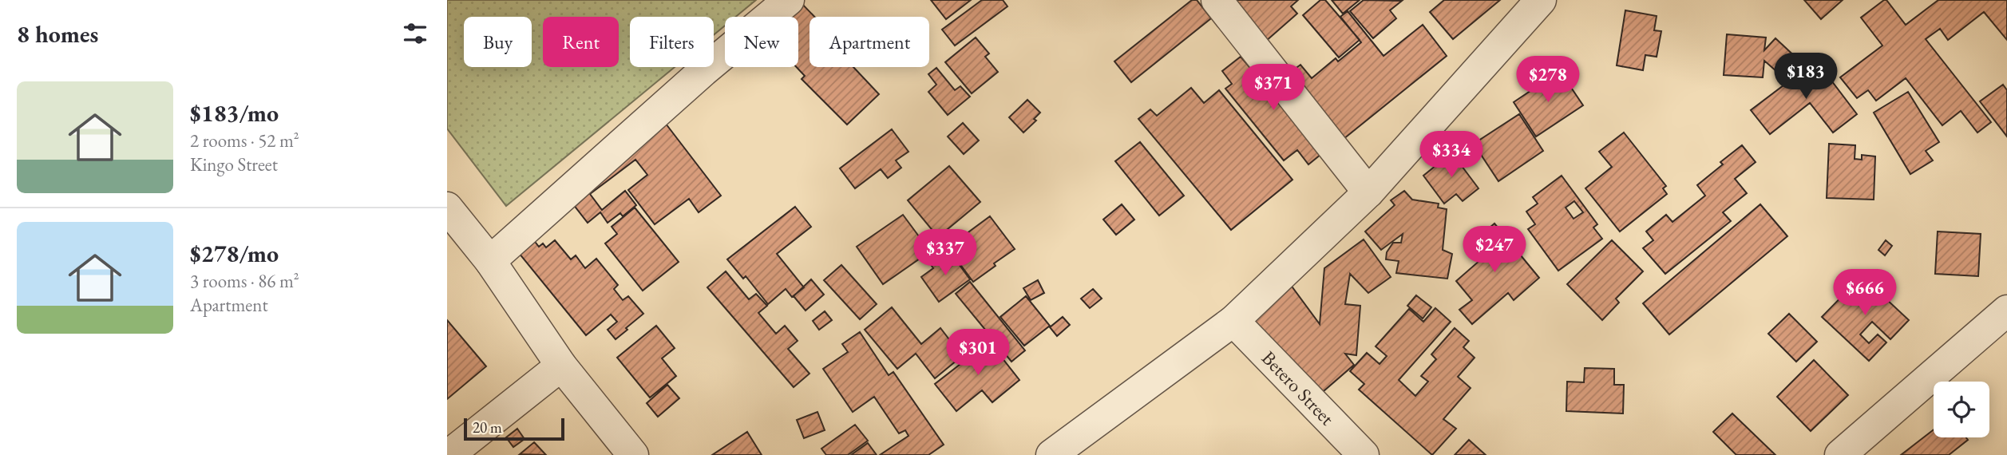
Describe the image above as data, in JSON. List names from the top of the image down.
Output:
{
  "streets": {
    "street": ["Betero Street"]
  },
  "scale_bar": "20 m",
  "page": {
    "heading": "8 homes",
    "chip": [
      "Buy",
      "Rent",
      "Filters",
      "New",
      "Apartment"
    ],
    "price": [
      "$183",
      "$278",
      "$371",
      "$334",
      "$247",
      "$337",
      "$666",
      "$301"
    ],
    "list": [
      {
        "name": "$183/mo",
        "note": "2 rooms · 52 m² · Kingo Street"
      },
      {
        "name": "$278/mo",
        "note": "3 rooms · 86 m² · Apartment"
      }
    ],
    "scale": "20 m"
  }
}
